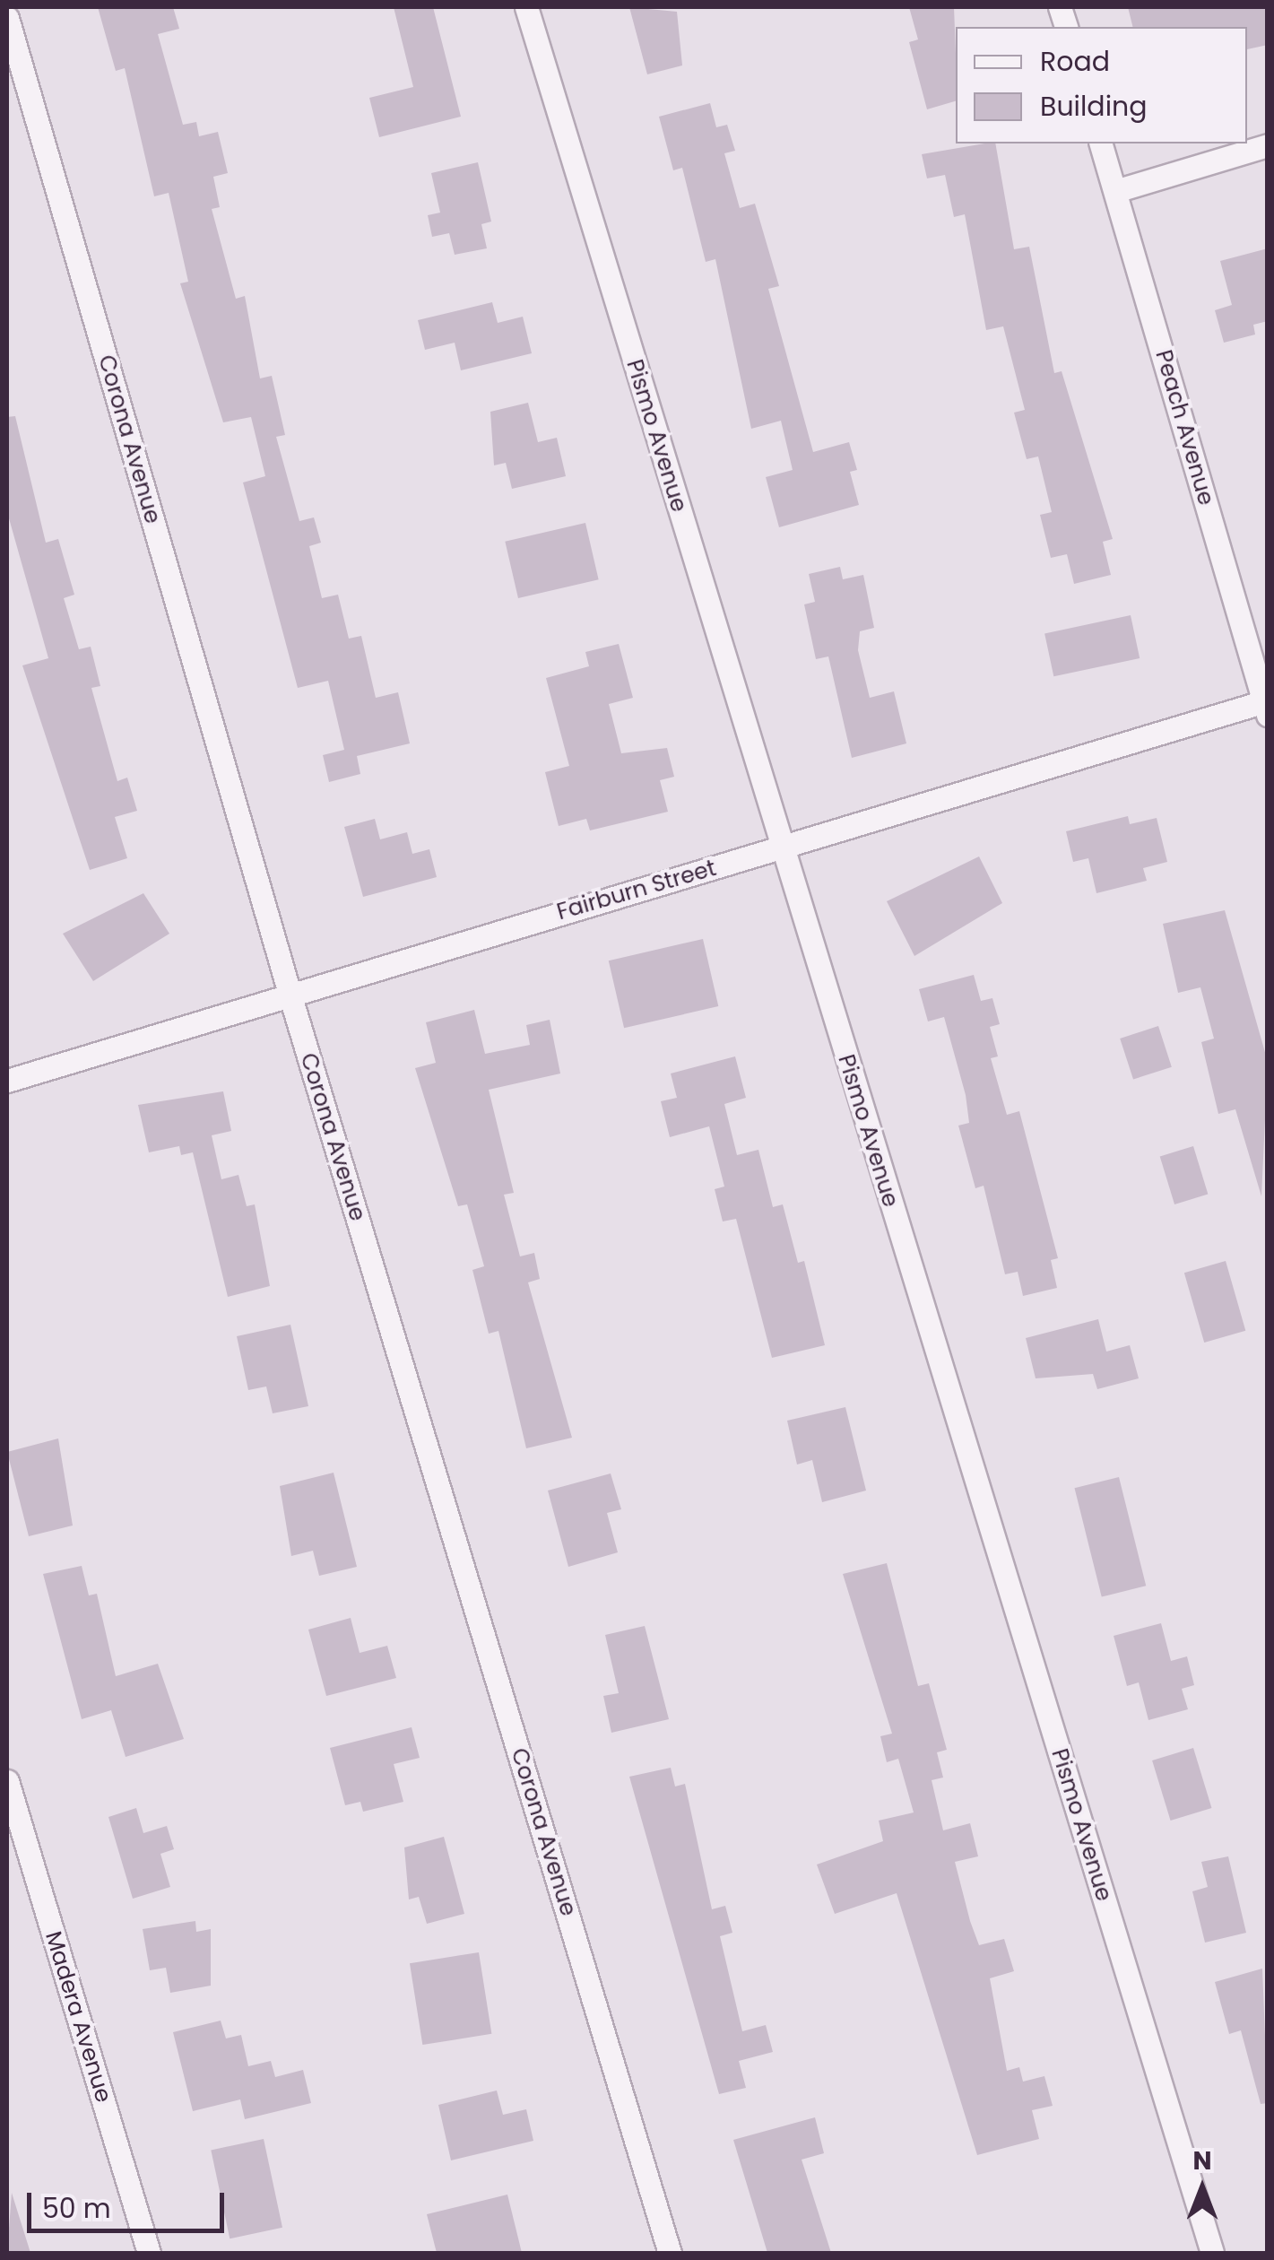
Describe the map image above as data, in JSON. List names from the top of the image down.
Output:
{
  "streets": {
    "street": [
      "Peach Avenue",
      "Pismo Avenue",
      "Corona Avenue",
      "Fairburn Street",
      "Madera Avenue"
    ]
  },
  "crossings": [
    ["Peach Avenue", "Fairburn Street"],
    ["Pismo Avenue", "Fairburn Street"],
    ["Corona Avenue", "Fairburn Street"]
  ],
  "legend": ["Road", "Building"],
  "scale_bar": "50 m",
  "north": "top"
}
